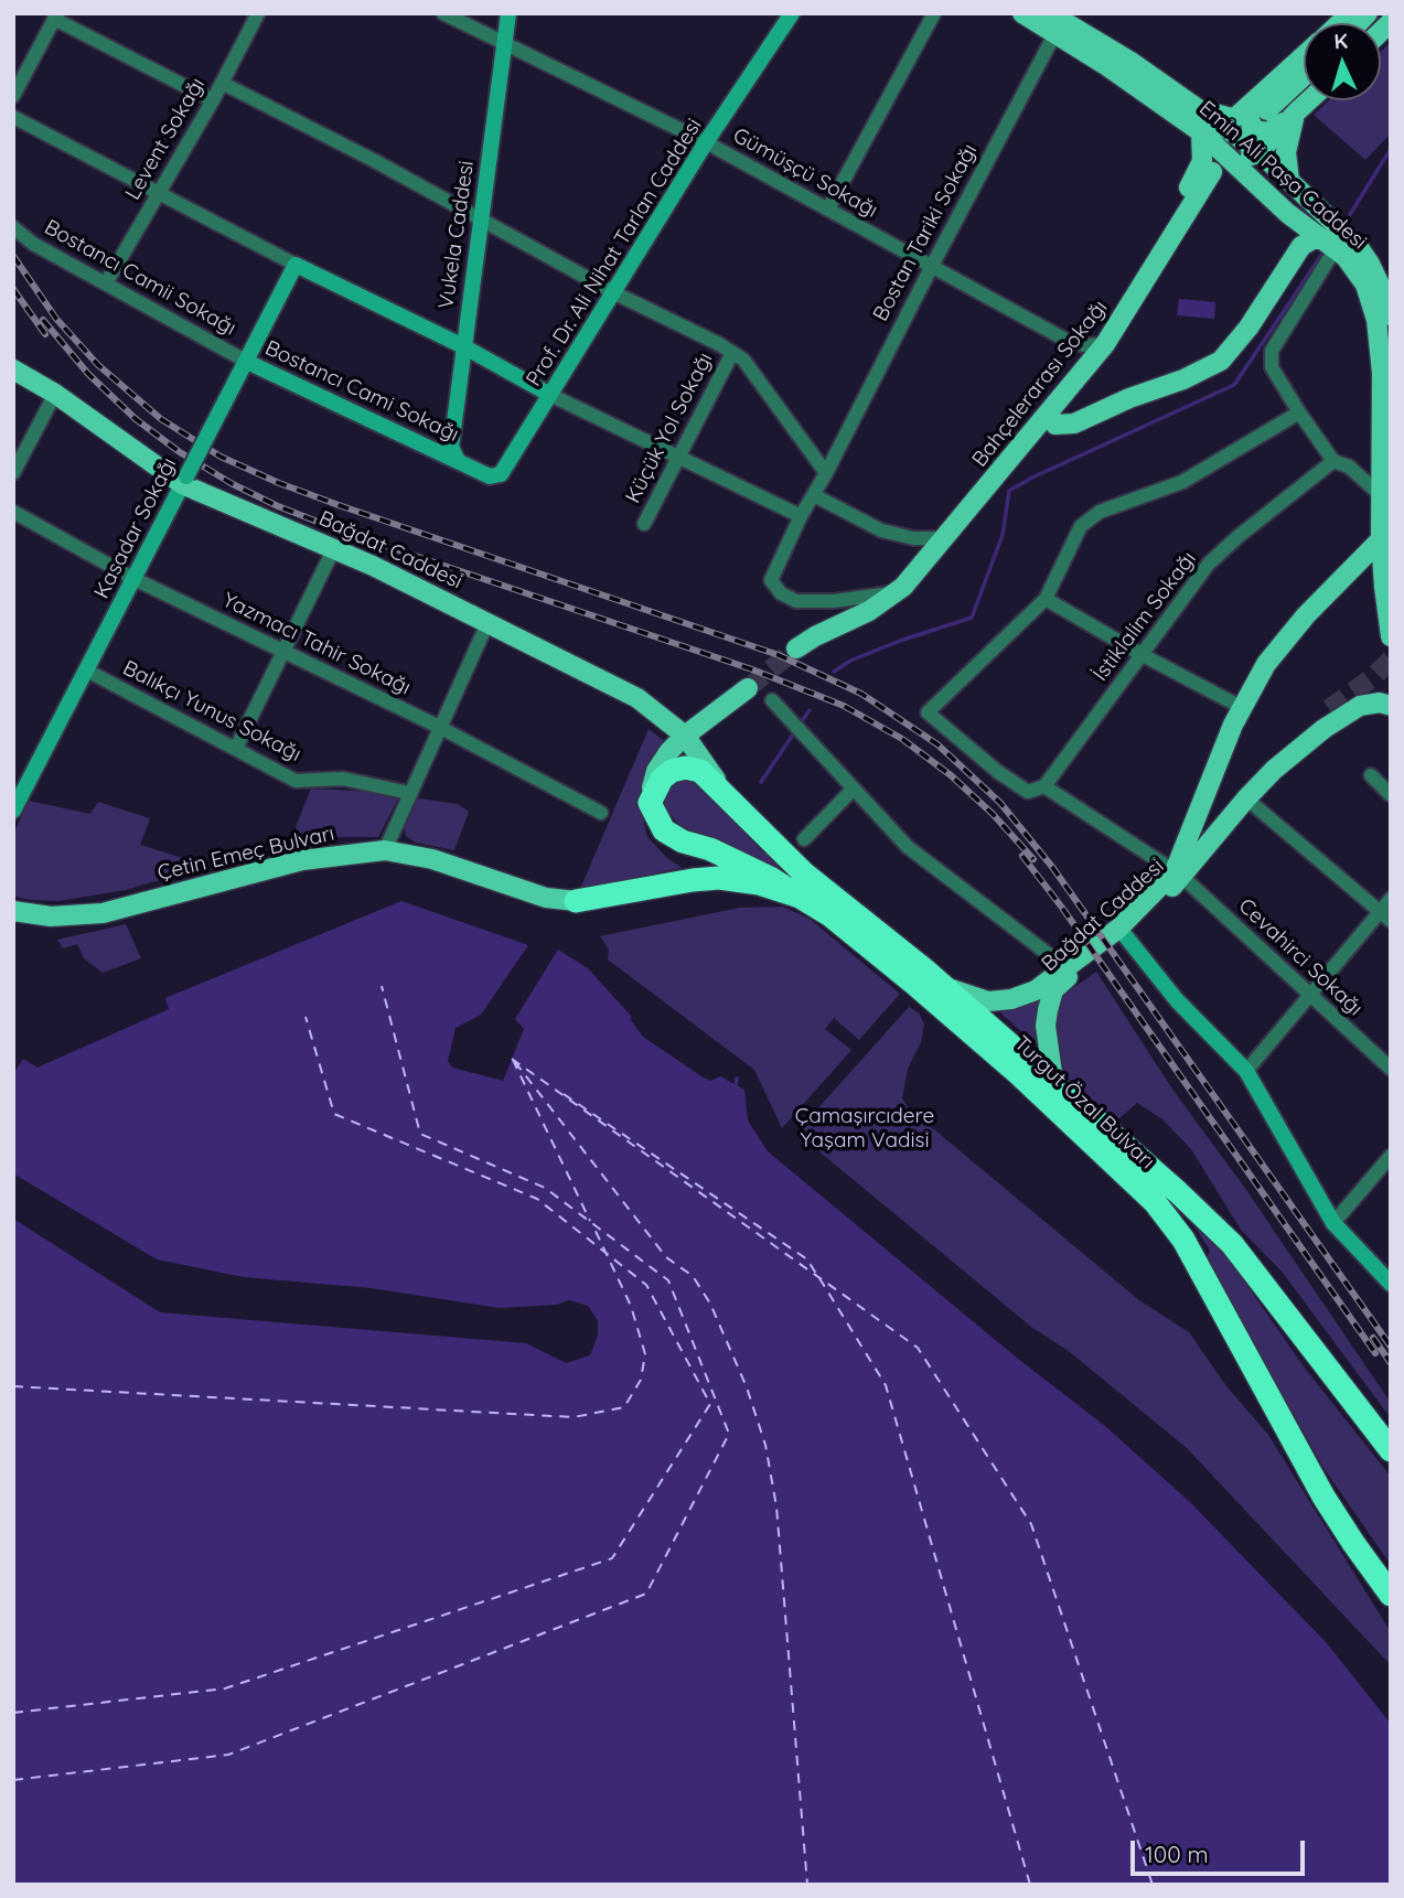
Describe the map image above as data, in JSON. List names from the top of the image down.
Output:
{
  "streets": {
    "highway": ["Turgut Özal Bulvarı"],
    "main road": [
      "Emin Ali Paşa Caddesi",
      "Vukela Caddesi",
      "Prof. Dr. Ali Nihat Tarlan Caddesi",
      "Bahçelerarası Sokağı",
      "Bostancı Cami Sokağı",
      "Kasadar Sokağı",
      "Bağdat Caddesi",
      "Çetin Emeç Bulvarı"
    ],
    "street": [
      "Levent Sokağı",
      "Gümüşçü Sokağı",
      "Bostan Tariki Sokağı",
      "Bostancı Camii Sokağı",
      "Küçük Yol Sokağı",
      "İstiklalim Sokağı",
      "Yazmacı Tahir Sokağı",
      "Balıkçı Yunus Sokağı",
      "Cevahirci Sokağı"
    ]
  },
  "crossings": [
    ["Levent Sokağı", "Bostancı Camii Sokağı"],
    ["Gümüşçü Sokağı", "Bostan Tariki Sokağı"],
    ["Gümüşçü Sokağı", "Vukela Caddesi"],
    ["Gümüşçü Sokağı", "Prof. Dr. Ali Nihat Tarlan Caddesi"],
    ["Gümüşçü Sokağı", "Bahçelerarası Sokağı"],
    ["Emin Ali Paşa Caddesi", "Bostan Tariki Sokağı"],
    ["Bostan Tariki Sokağı", "Bahçelerarası Sokağı"],
    ["Vukela Caddesi", "Prof. Dr. Ali Nihat Tarlan Caddesi"],
    ["Vukela Caddesi", "Bostancı Cami Sokağı"],
    ["Prof. Dr. Ali Nihat Tarlan Caddesi", "Bostancı Cami Sokağı"],
    ["Bostancı Camii Sokağı", "Bostancı Cami Sokağı"],
    ["Bostancı Camii Sokağı", "Kasadar Sokağı"],
    ["Bostancı Cami Sokağı", "Kasadar Sokağı"],
    ["Kasadar Sokağı", "Bağdat Caddesi"],
    ["Kasadar Sokağı", "Yazmacı Tahir Sokağı"],
    ["Kasadar Sokağı", "Balıkçı Yunus Sokağı"],
    ["Bağdat Caddesi", "Cevahirci Sokağı"],
    ["Bağdat Caddesi", "Turgut Özal Bulvarı"],
    ["İstiklalim Sokağı", "Cevahirci Sokağı"],
    ["Çetin Emeç Bulvarı", "Turgut Özal Bulvarı"]
  ],
  "parks": ["Çamaşırcıdere Yaşam Vadisi"],
  "scale_bar": "100 m",
  "north": "top"
}
